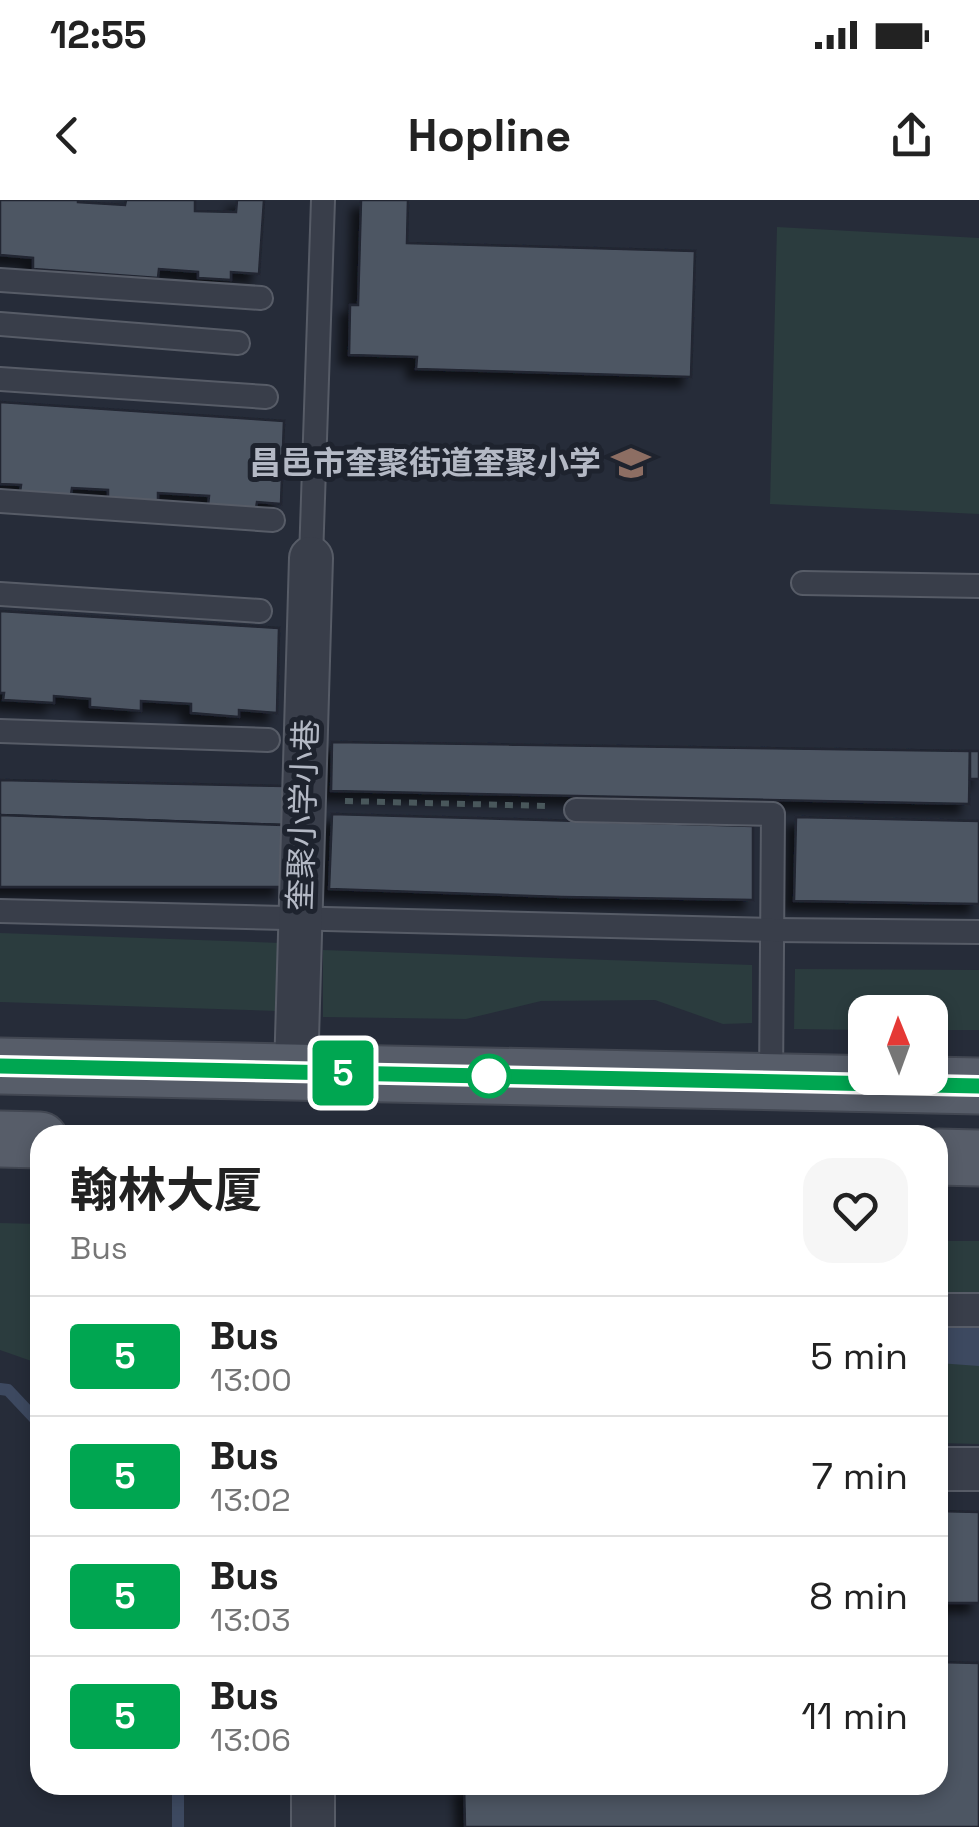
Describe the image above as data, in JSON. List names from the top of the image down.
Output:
{
  "streets": {
    "street": ["奎聚小学小巷"]
  },
  "places": {
    "school or university": ["昌邑市奎聚街道奎聚小学"]
  },
  "lines": ["bus line 5"],
  "north": "top",
  "page": {
    "status": "12:55",
    "header": "Hopline",
    "on_map": "5",
    "heading": ["翰林大厦", "Bus"],
    "list": [
      {
        "mark": "5",
        "name": "Bus",
        "note": "13:00",
        "value": "5 min"
      },
      {
        "mark": "5",
        "name": "Bus",
        "note": "13:02",
        "value": "7 min"
      },
      {
        "mark": "5",
        "name": "Bus",
        "note": "13:03",
        "value": "8 min"
      },
      {
        "mark": "5",
        "name": "Bus",
        "note": "13:06",
        "value": "11 min"
      }
    ]
  }
}
